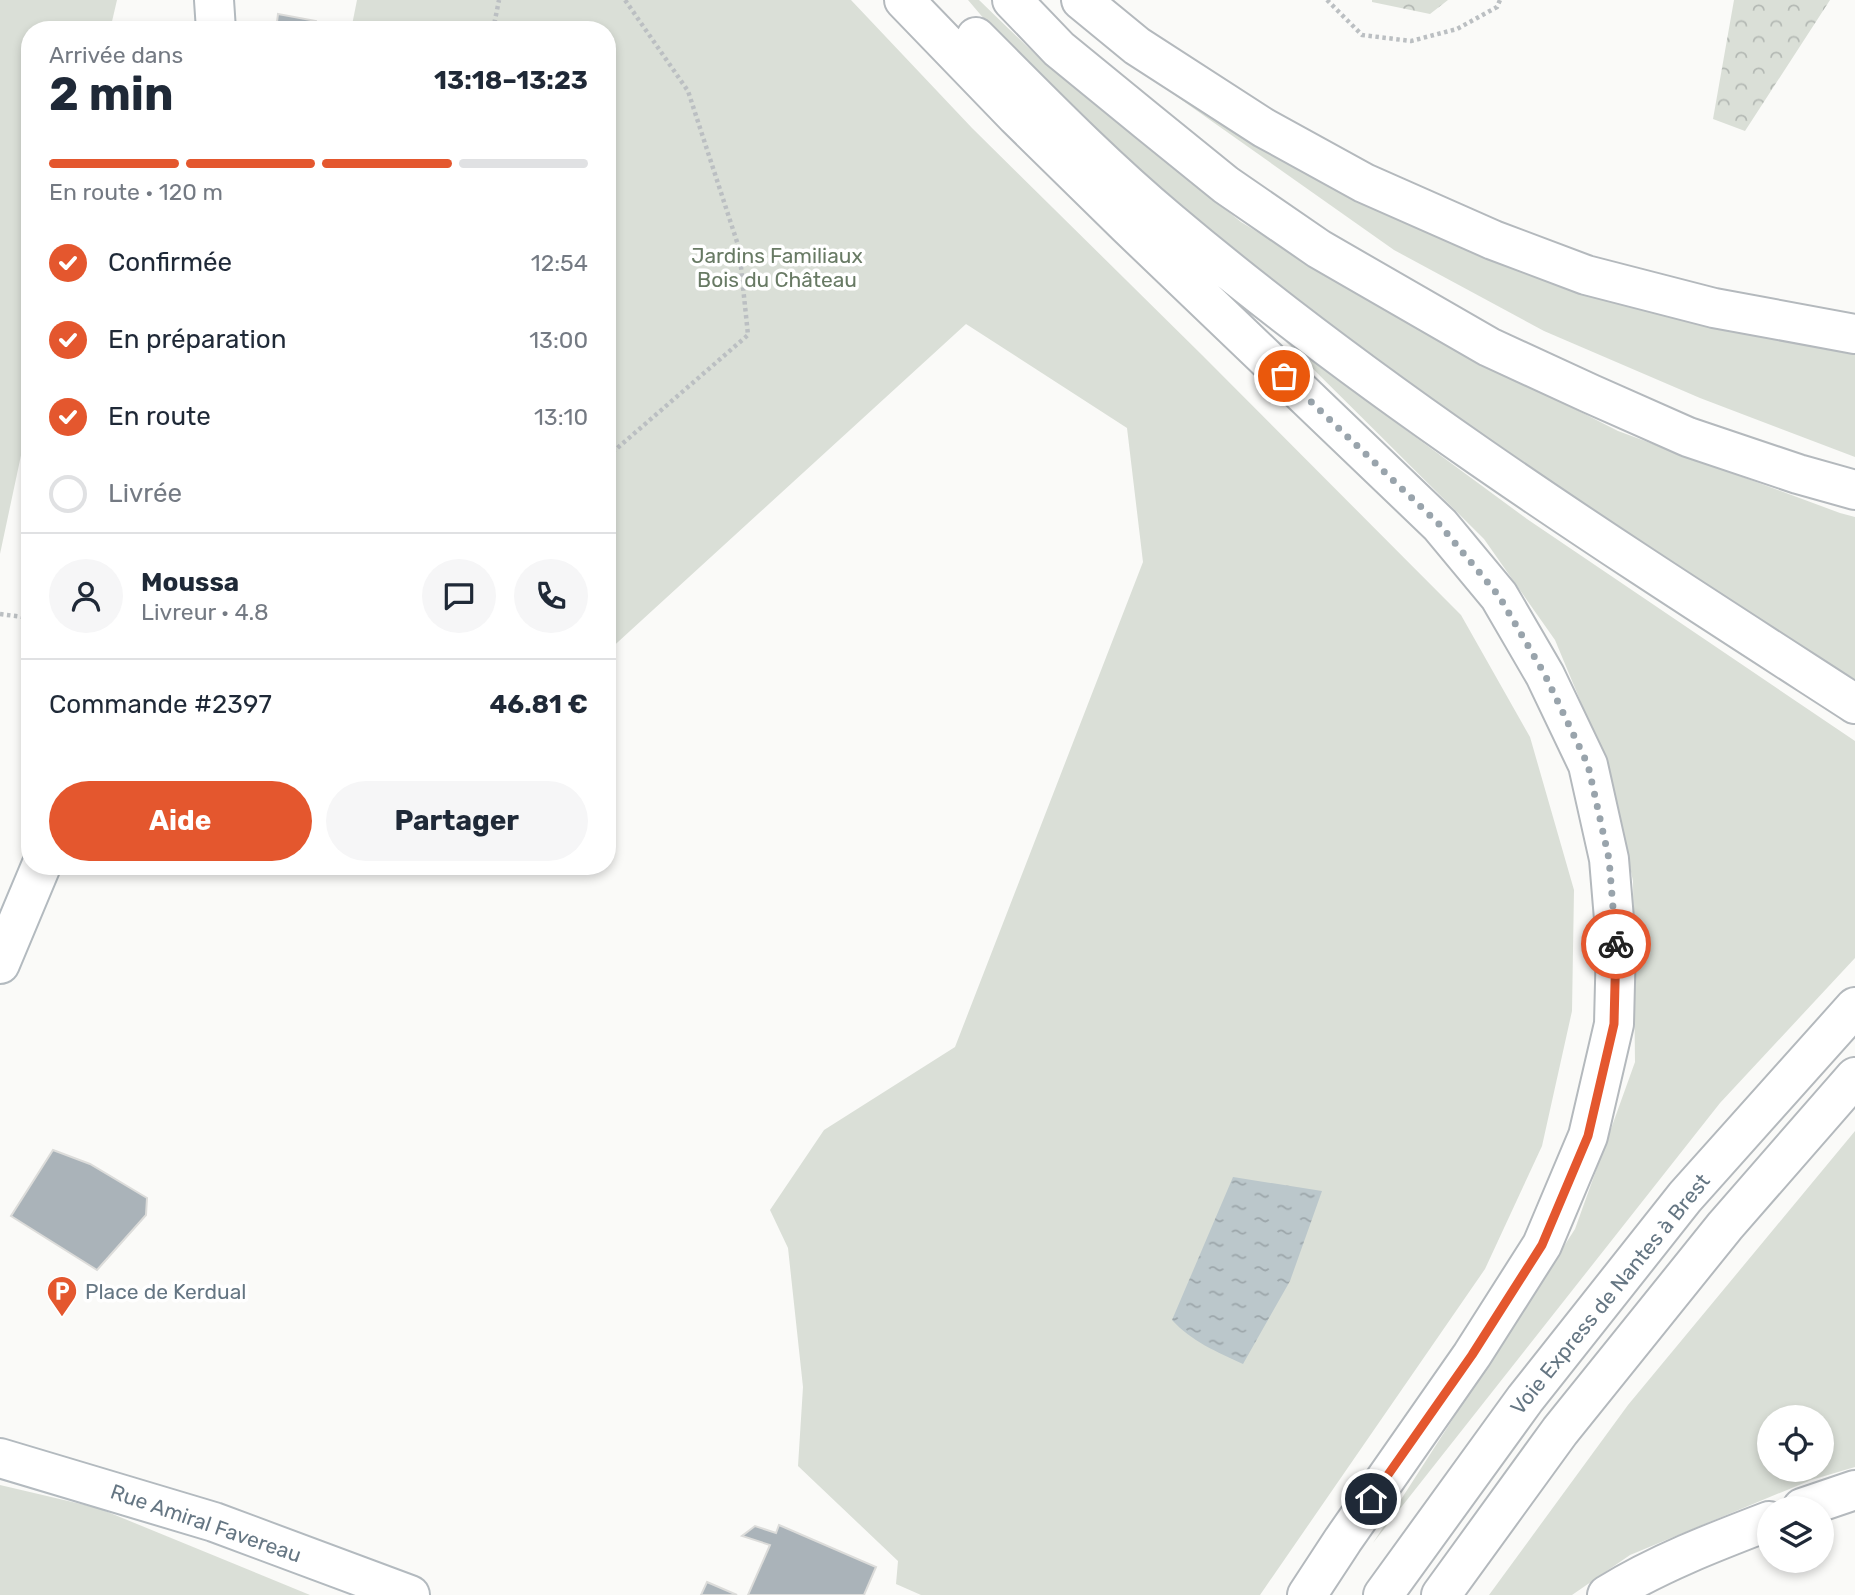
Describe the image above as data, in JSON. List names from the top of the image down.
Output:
{
  "streets": {
    "main road": ["Voie Express de Nantes à Brest", "Rue Amiral Favereau"]
  },
  "parks": ["Jardins Familiaux Bois du Château"],
  "places": {
    "parking": ["Place de Kerdual"]
  },
  "page": {
    "heading": ["2 min", "Arrivée dans", "13:18–13:23"],
    "panel": [
      "Moussa",
      "Livreur · 4.8",
      "Commande #2397",
      "46.81 €"
    ],
    "bar": "En route · 120 m",
    "list": [
      ["Confirmée", "12:54"],
      ["En préparation", "13:00"],
      ["En route", "13:10"],
      "Livrée"
    ],
    "buttons": ["Aide", "Partager"]
  }
}
